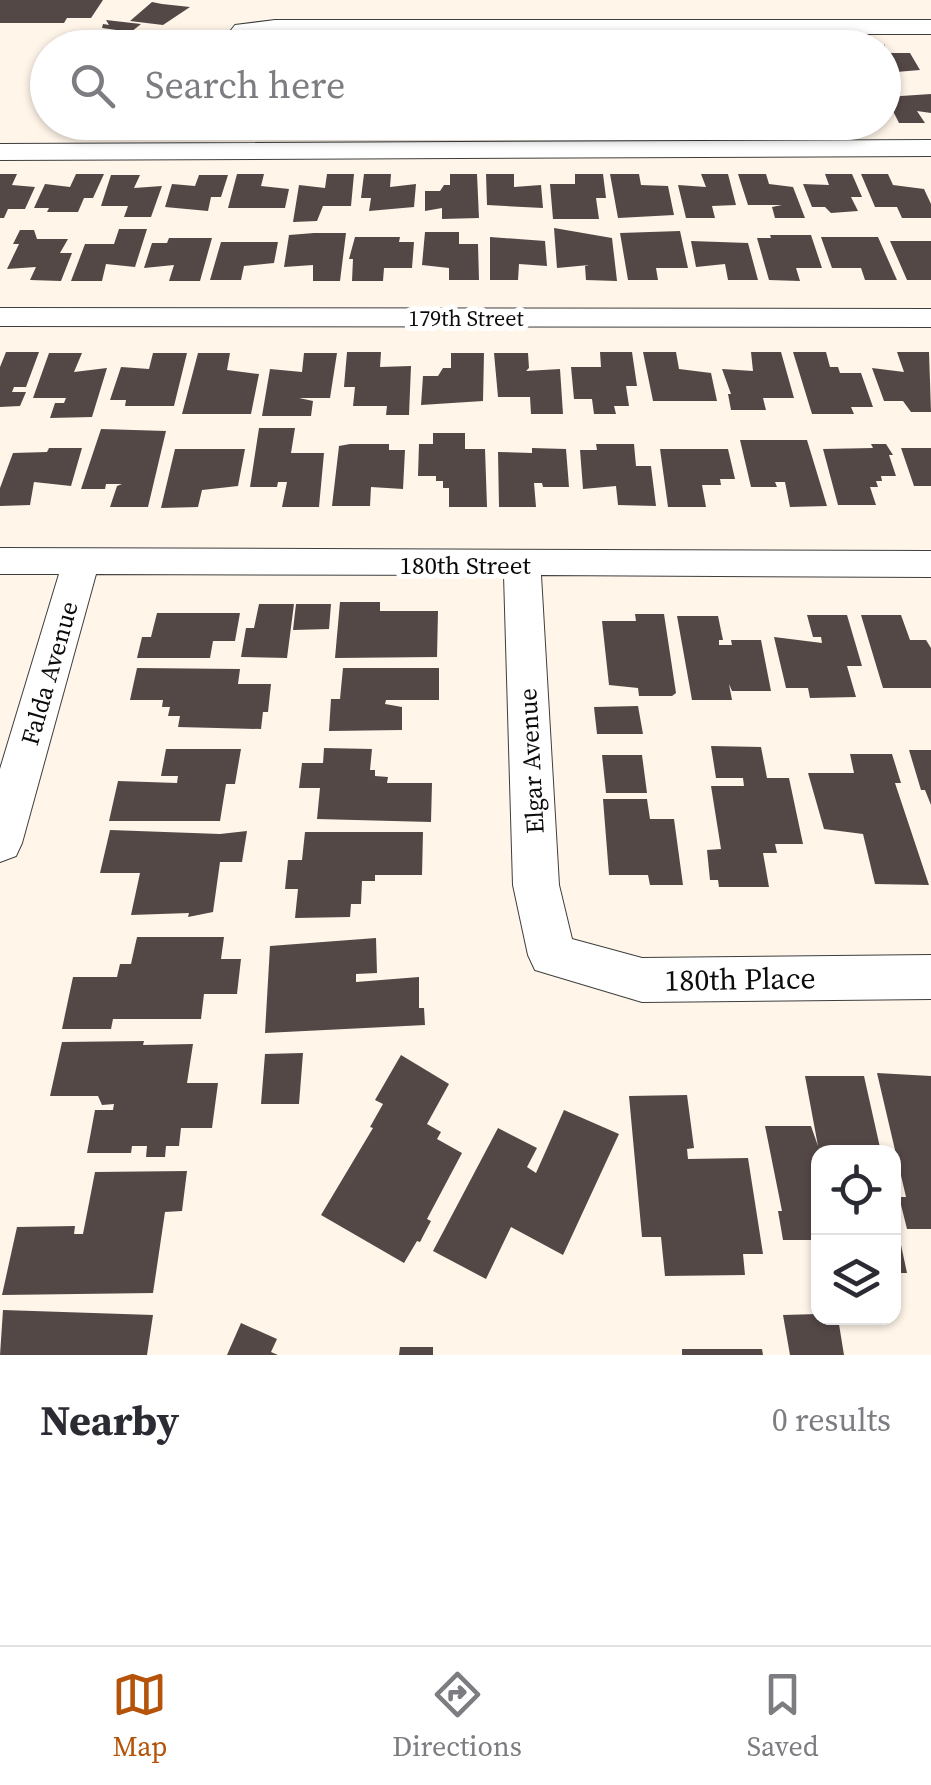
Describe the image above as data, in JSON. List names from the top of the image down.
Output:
{
  "streets": {
    "street": [
      "179th Street",
      "180th Street",
      "Falda Avenue",
      "Elgar Avenue",
      "180th Place"
    ]
  },
  "crossings": [
    ["180th Street", "Falda Avenue"],
    ["180th Street", "Elgar Avenue"],
    ["Elgar Avenue", "180th Place"]
  ],
  "page": {
    "search": "Search here",
    "heading": ["Nearby", "0 results"],
    "nav": ["Map", "Directions", "Saved"]
  }
}
